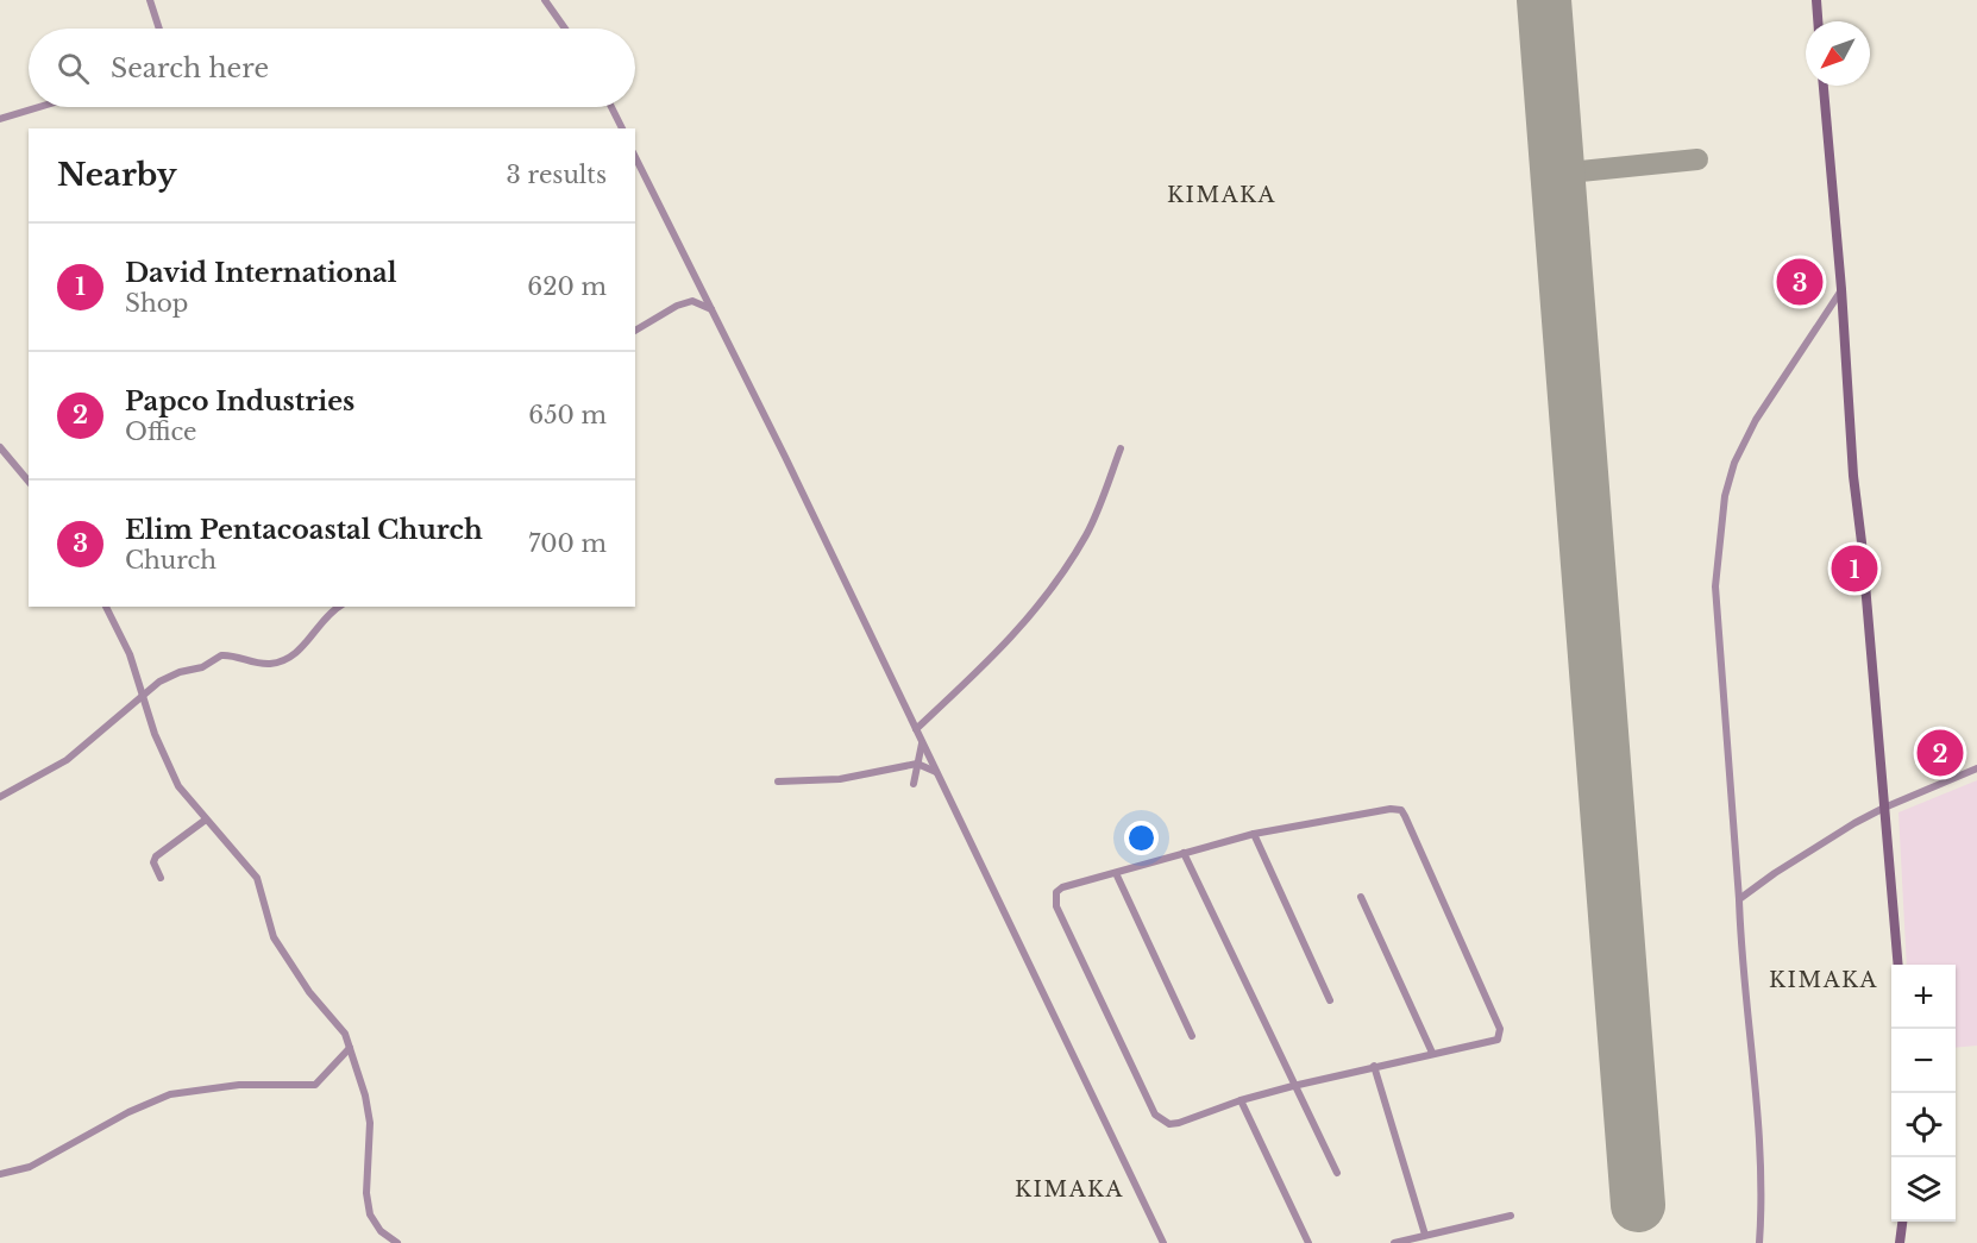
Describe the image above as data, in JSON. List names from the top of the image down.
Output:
{
  "districts": ["KIMAKA", "KIMAKA", "KIMAKA"],
  "north": "bottom left",
  "page": {
    "search": "Search here",
    "heading": ["Nearby", "3 results"],
    "list": [
      {
        "mark": "1",
        "name": "David International",
        "note": "Shop",
        "value": "620 m"
      },
      {
        "mark": "2",
        "name": "Papco Industries",
        "note": "Office",
        "value": "650 m"
      },
      {
        "mark": "3",
        "name": "Elim Pentacoastal Church",
        "note": "Church",
        "value": "700 m"
      }
    ],
    "pins": ["3", "1", "2"],
    "map_buttons": ["+", "−"]
  }
}
